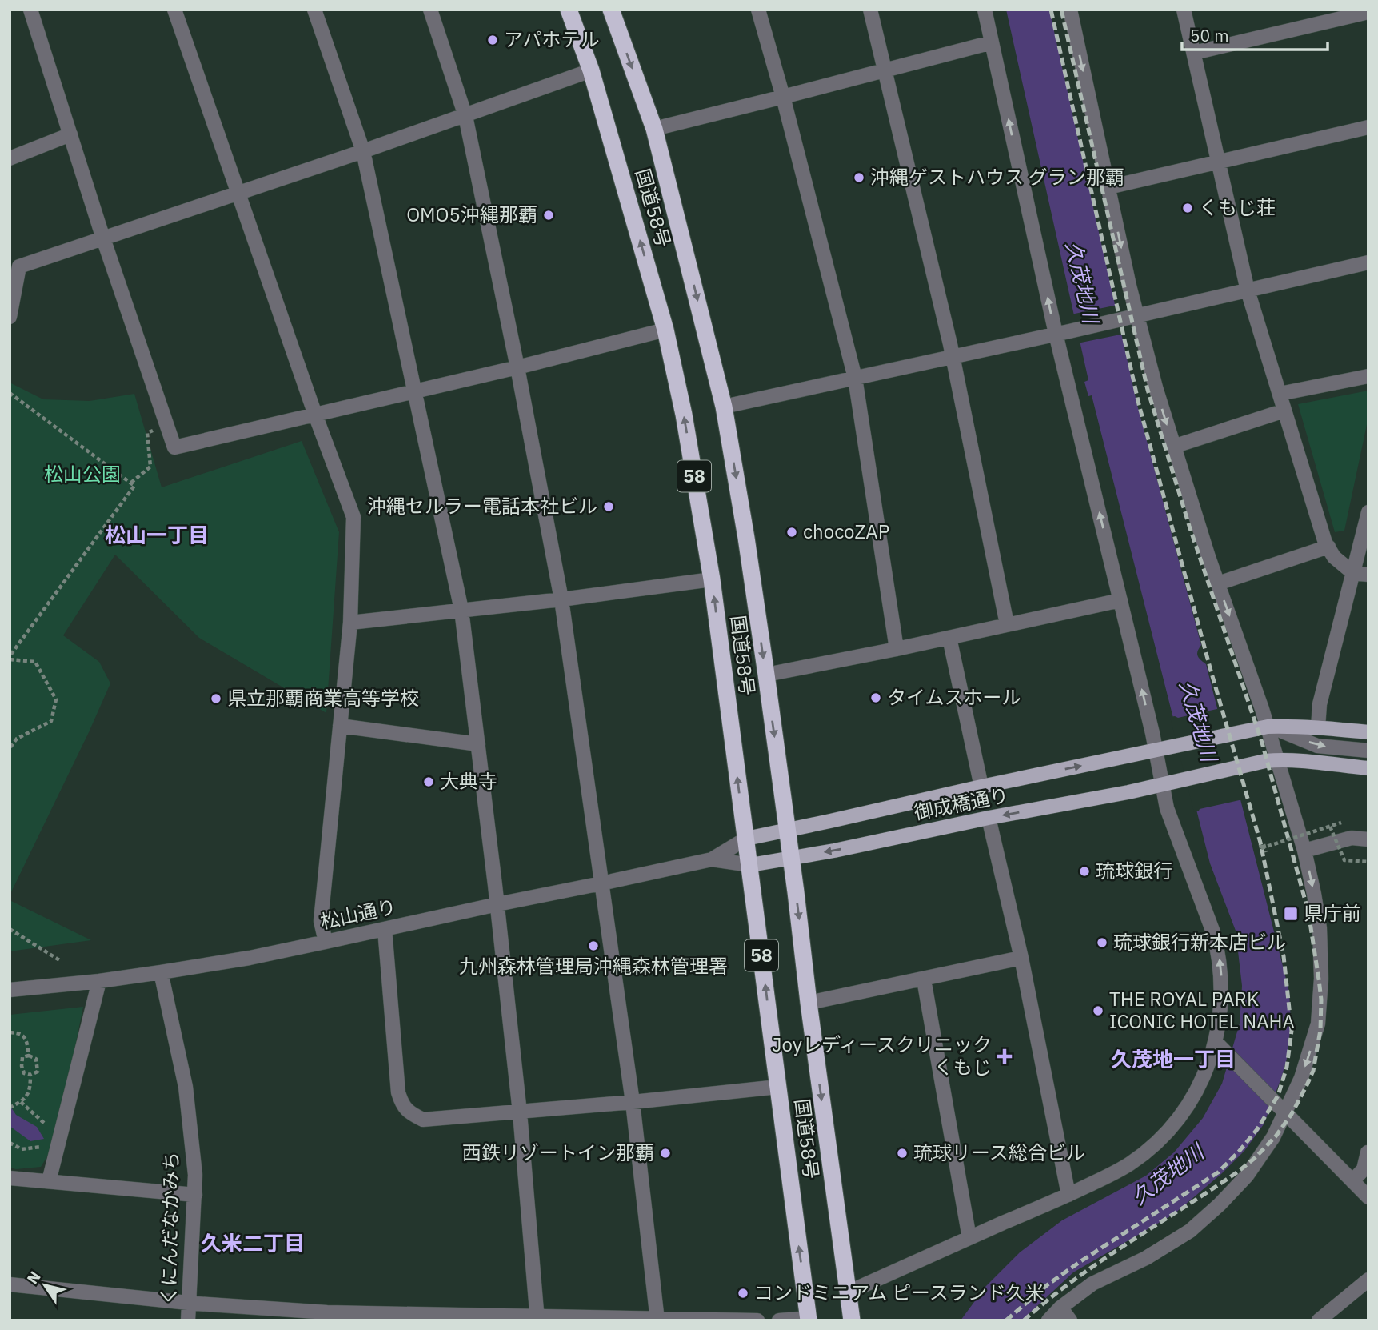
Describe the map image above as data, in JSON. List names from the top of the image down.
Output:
{
  "streets": {
    "highway": ["国道58号", "58"],
    "main road": ["御成橋通り"],
    "street": ["松山通り", "くにんだなかみち"]
  },
  "crossings": [
    ["国道58号", "御成橋通り"],
    ["松山通り", "くにんだなかみち"]
  ],
  "districts": ["松山一丁目", "久茂地一丁目", "久米二丁目"],
  "water": ["久茂地川"],
  "parks": ["松山公園"],
  "places": {
    "other": [
      "アパホテル",
      "沖縄ゲストハウス グラン那覇",
      "くもじ荘",
      "OMO5沖縄那覇",
      "沖縄セルラー電話本社ビル",
      "chocoZAP",
      "タイムスホール",
      "県立那覇商業高等学校",
      "大典寺",
      "琉球銀行",
      "琉球銀行新本店ビル",
      "九州森林管理局沖縄森林管理署",
      "THE ROYAL PARK ICONIC HOTEL NAHA",
      "西鉄リゾートイン那覇",
      "琉球リース総合ビル",
      "コンドミニアム ピースランド久米"
    ],
    "transit": ["県庁前"],
    "health": ["Joyレディースクリニック くもじ"]
  },
  "scale_bar": "50 m",
  "north": "top left"
}
